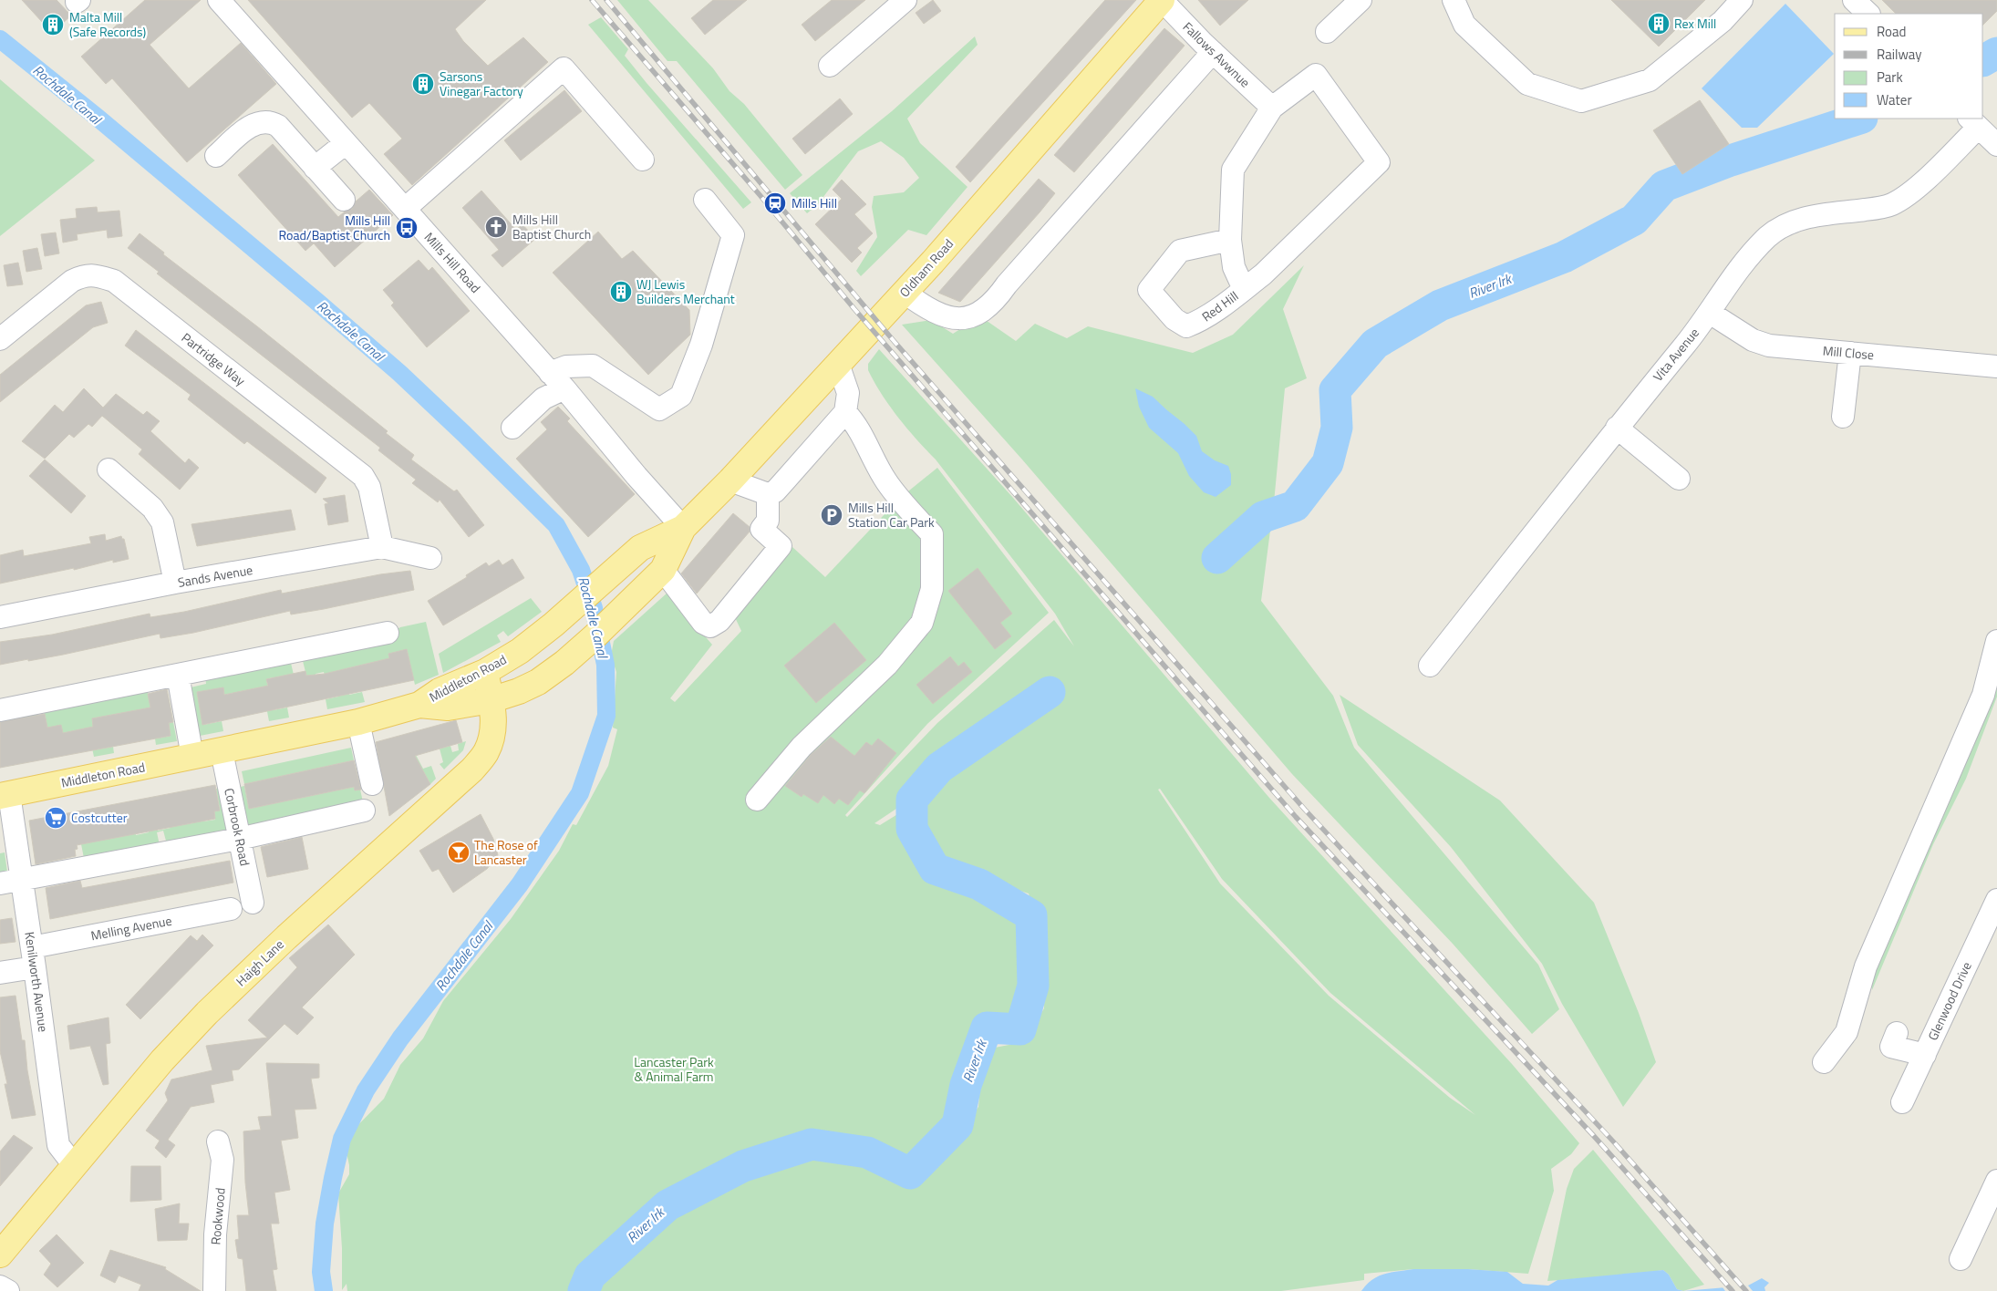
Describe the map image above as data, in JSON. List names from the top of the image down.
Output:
{
  "streets": {
    "main road": ["Oldham Road", "Middleton Road", "Haigh Lane"],
    "street": [
      "Fallows Avwnue",
      "Mills Hill Road",
      "Red Hill",
      "Mill Close",
      "Vita Avenue",
      "Partridge Way",
      "Sands Avenue",
      "Corbrook Road",
      "Melling Avenue",
      "Kenilworth Avenue",
      "Glenwood Drive",
      "Rookwood"
    ]
  },
  "crossings": [
    ["Fallows Avwnue", "Oldham Road"],
    ["Mills Hill Road", "Oldham Road"],
    ["Mills Hill Road", "Middleton Road"],
    ["Oldham Road", "Middleton Road"],
    ["Mill Close", "Vita Avenue"],
    ["Partridge Way", "Sands Avenue"],
    ["Middleton Road", "Corbrook Road"],
    ["Middleton Road", "Haigh Lane"],
    ["Middleton Road", "Kenilworth Avenue"],
    ["Melling Avenue", "Kenilworth Avenue"],
    ["Haigh Lane", "Kenilworth Avenue"]
  ],
  "water": ["Rochdale Canal", "River Irk"],
  "parks": ["Lancaster Park & Animal Farm"],
  "places": {
    "building": [
      "Rex Mill",
      "Malta Mill (Safe Records)",
      "Sarsons Vinegar Factory",
      "WJ Lewis Builders Merchant"
    ],
    "station": ["Mills Hill"],
    "church": ["Mills Hill Baptist Church"],
    "bus stop": ["Mills Hill Road/Baptist Church"],
    "parking": ["Mills Hill Station Car Park"],
    "supermarket": ["Costcutter"],
    "bar": ["The Rose of Lancaster"]
  },
  "legend": [
    "Road",
    "Railway",
    "Park",
    "Water"
  ]
}
